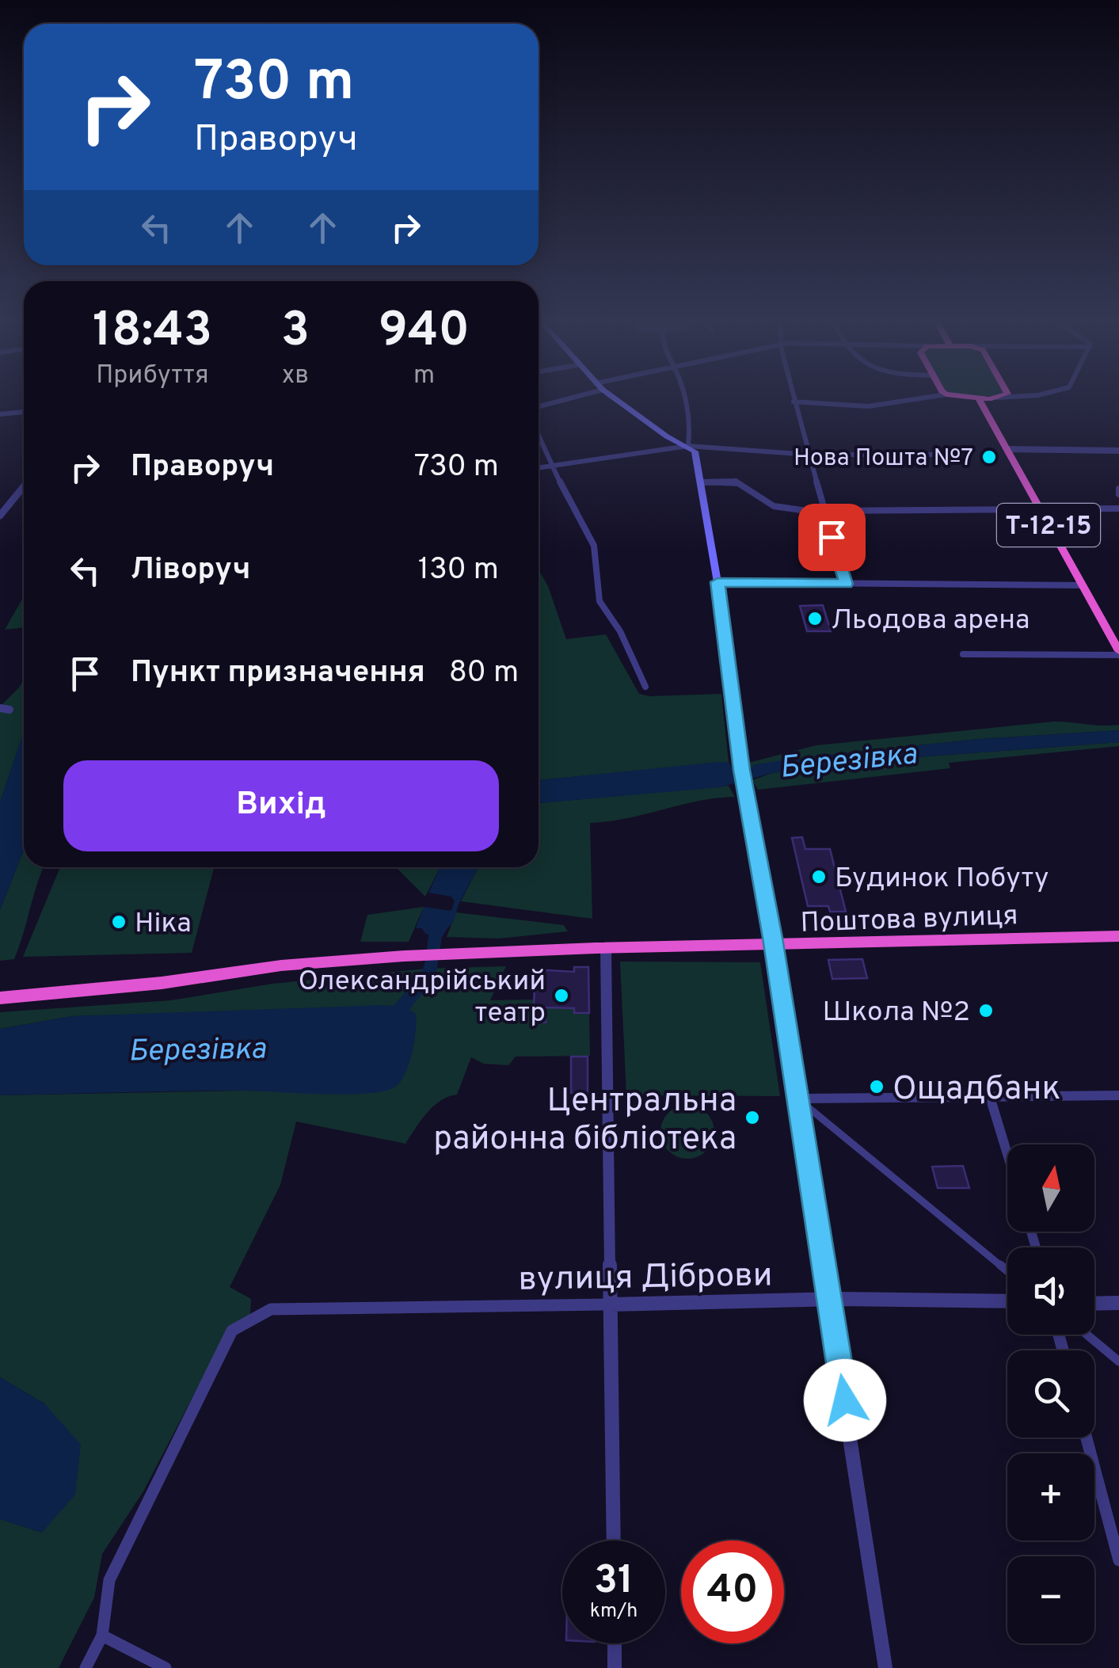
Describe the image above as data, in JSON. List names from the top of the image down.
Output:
{
  "streets": {
    "highway": ["Т-12-15", "Поштова вулиця"],
    "street": ["вулиця Діброви"]
  },
  "water": ["Березівка"],
  "places": [
    "Нова Пошта №7",
    "Льодова арена",
    "Будинок Побуту",
    "Ніка",
    "Олександрійський театр",
    "Школа №2",
    "Ощадбанк",
    "Центральна районна бібліотека"
  ],
  "north": "top",
  "page": {
    "turn": ["730 m", "Праворуч"],
    "eta": [
      "18:43",
      "Прибуття",
      "3",
      "хв",
      "940",
      "m"
    ],
    "list": [
      {
        "name": "Праворуч",
        "value": "730 m"
      },
      {
        "name": "Ліворуч",
        "value": "130 m"
      },
      {
        "name": "Пункт призначення",
        "value": "80 m"
      }
    ],
    "buttons": "Вихід",
    "map_buttons": ["+", "−"],
    "speed": "31 km/h",
    "limit": "40"
  }
}
